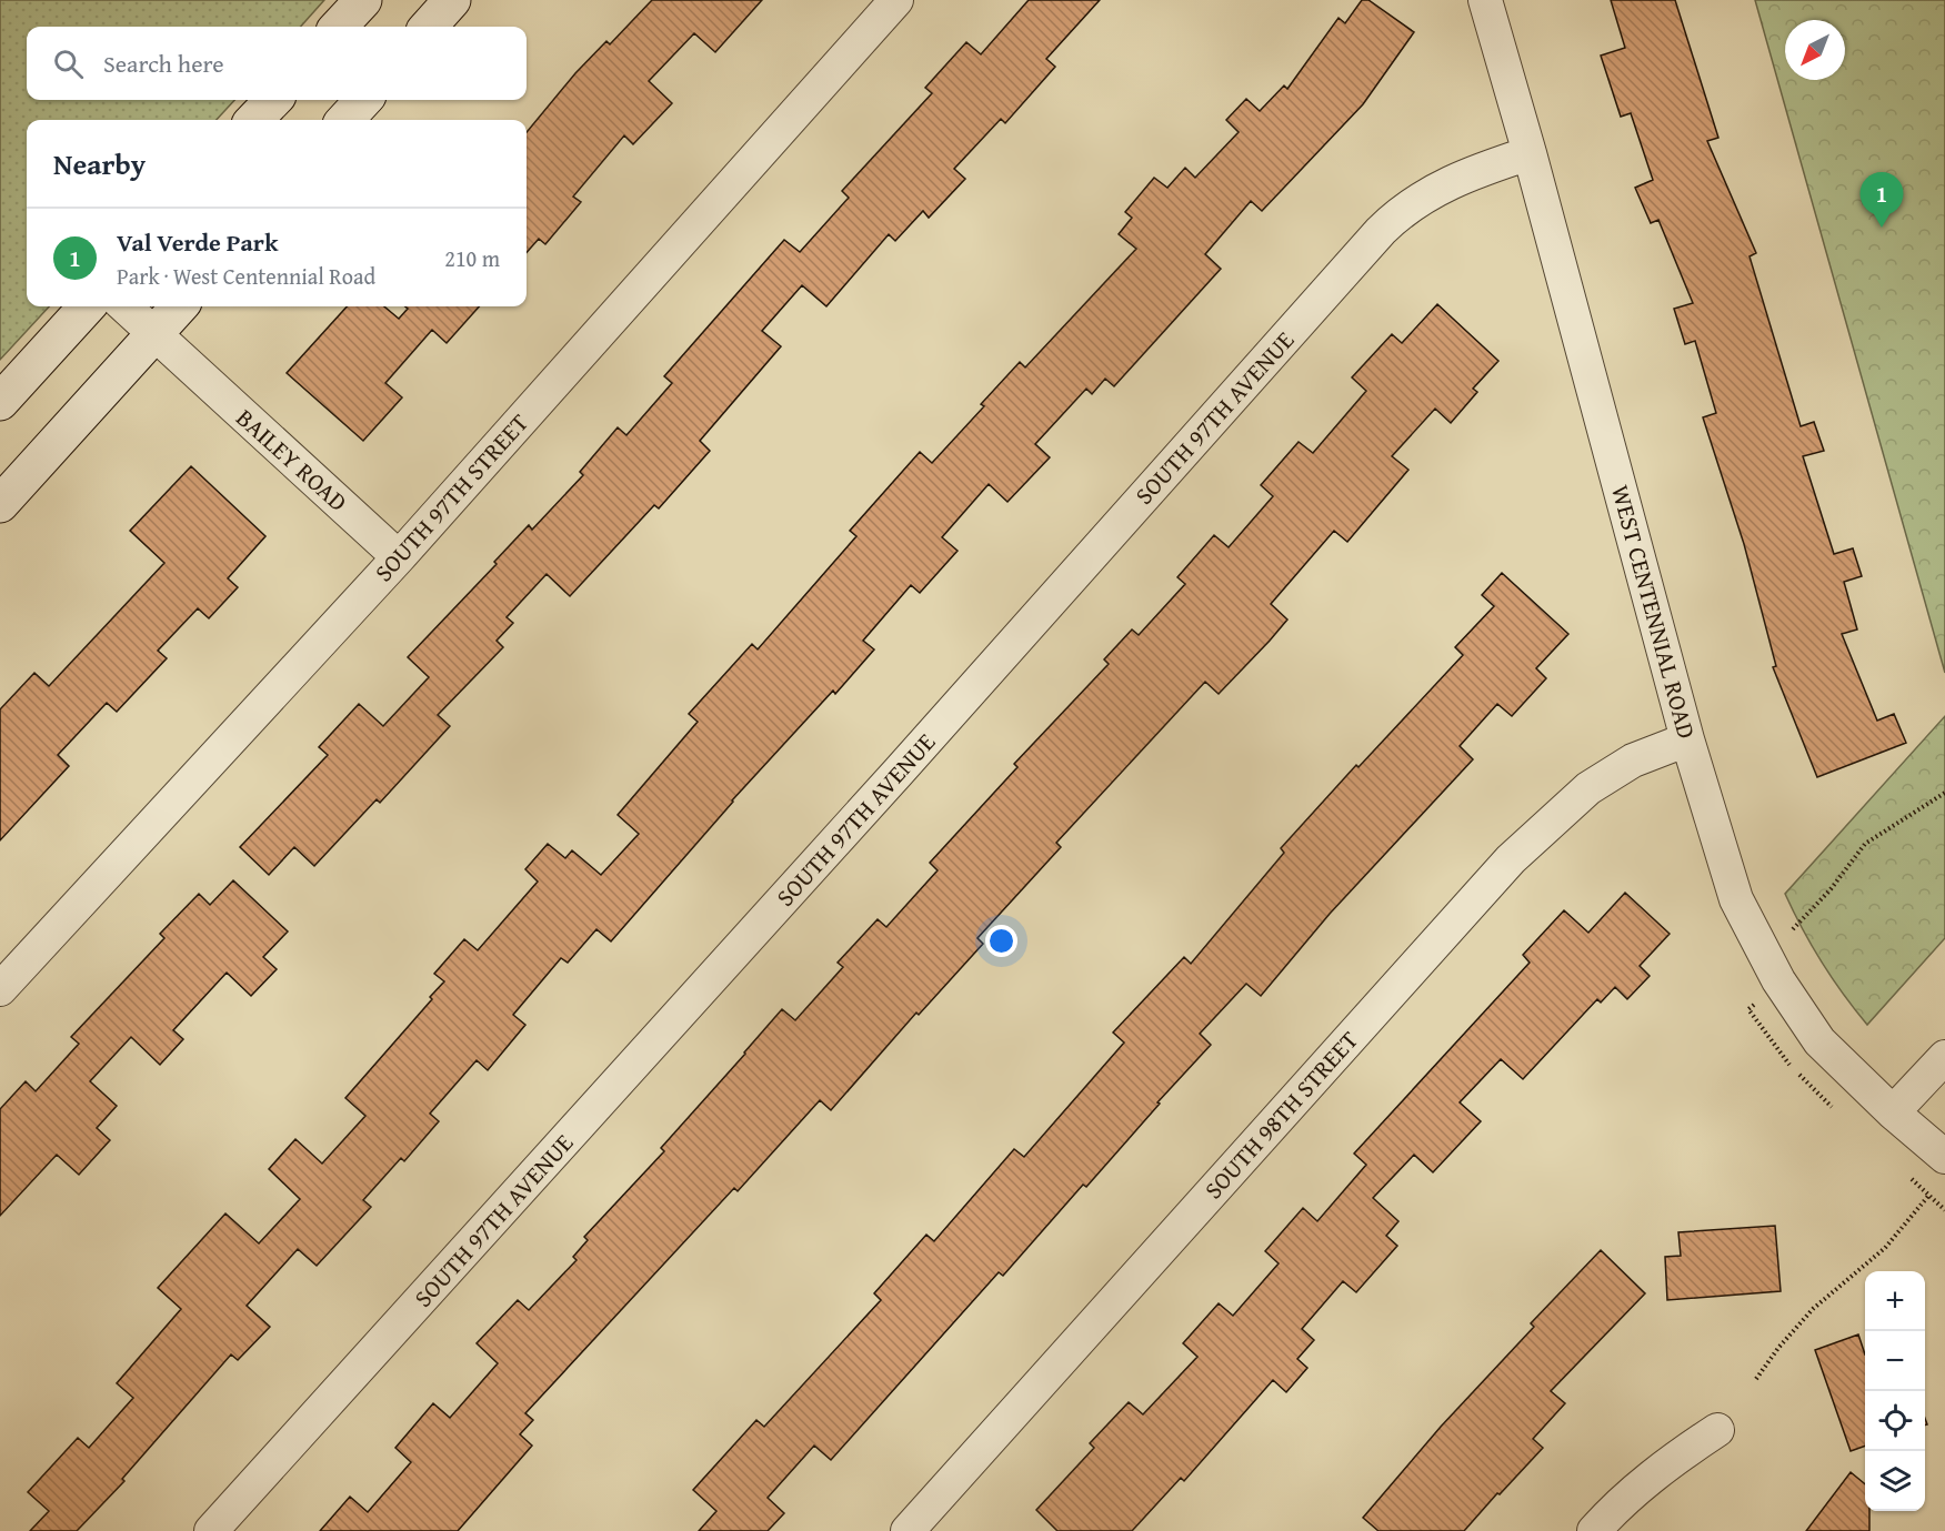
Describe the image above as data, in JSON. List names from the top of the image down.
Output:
{
  "streets": {
    "street": [
      "SOUTH 97TH AVENUE",
      "BAILEY ROAD",
      "SOUTH 97TH STREET",
      "WEST CENTENNIAL ROAD",
      "SOUTH 98TH STREET"
    ]
  },
  "crossings": [
    ["SOUTH 97TH AVENUE", "WEST CENTENNIAL ROAD"],
    ["BAILEY ROAD", "SOUTH 97TH STREET"],
    ["WEST CENTENNIAL ROAD", "SOUTH 98TH STREET"]
  ],
  "north": "bottom left",
  "page": {
    "search": "Search here",
    "heading": "Nearby",
    "pins": "1",
    "list": [
      {
        "mark": "1",
        "name": "Val Verde Park",
        "note": "Park · West Centennial Road",
        "value": "210 m"
      }
    ],
    "map_buttons": ["+", "−"]
  }
}
